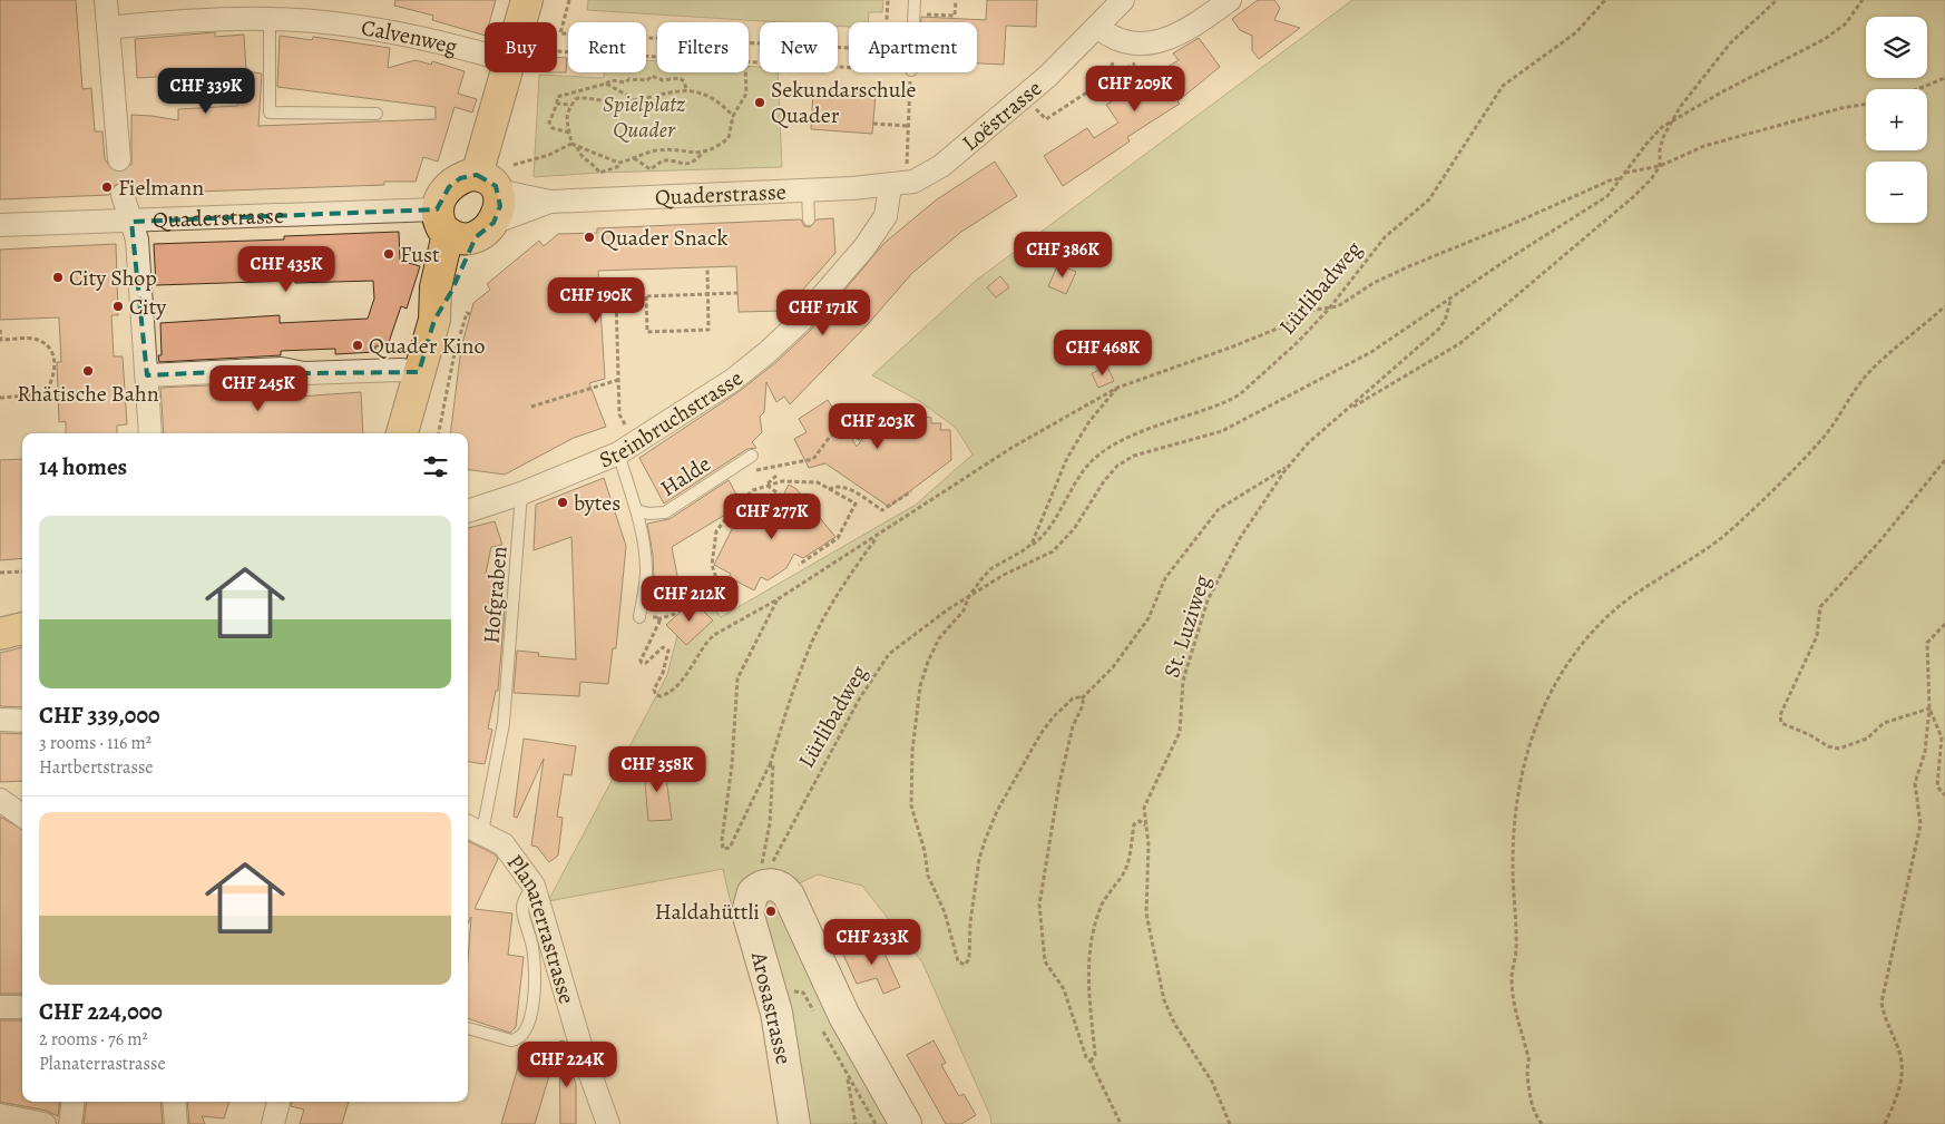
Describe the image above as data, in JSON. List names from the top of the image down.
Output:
{
  "streets": {
    "main road": ["Arosastrasse"],
    "street": [
      "Calvenweg",
      "Loëstrasse",
      "Quaderstrasse",
      "Steinbruchstrasse",
      "Planaterrastrasse"
    ],
    "lane": ["Halde", "Hofgraben"],
    "path": ["Lürlibadweg", "St. Luziweg"]
  },
  "crossings": [
    ["Loëstrasse", "Quaderstrasse"],
    ["Loëstrasse", "Steinbruchstrasse"],
    ["Quaderstrasse", "Steinbruchstrasse"],
    ["Lürlibadweg", "Arosastrasse"],
    ["Steinbruchstrasse", "Hofgraben"],
    ["Hofgraben", "Planaterrastrasse"]
  ],
  "parks": ["Spielplatz Quader"],
  "places": [
    "Sekundarschule Quader",
    "Fielmann",
    "Quader Snack",
    "Fust",
    "City Shop",
    "City",
    "Quader Kino",
    "Rhätische Bahn",
    "bytes",
    "Haldahüttli"
  ],
  "page": {
    "map_buttons": ["+", "−"],
    "chip": [
      "Buy",
      "Rent",
      "Filters",
      "New",
      "Apartment"
    ],
    "price": [
      "CHF 209K",
      "CHF 339K",
      "CHF 386K",
      "CHF 435K",
      "CHF 190K",
      "CHF 171K",
      "CHF 468K",
      "CHF 245K",
      "CHF 203K",
      "CHF 277K",
      "CHF 212K",
      "CHF 358K",
      "CHF 233K",
      "CHF 224K"
    ],
    "heading": "14 homes",
    "list": [
      {
        "name": "CHF 339,000",
        "note": "3 rooms · 116 m² · Hartbertstrasse"
      },
      {
        "name": "CHF 224,000",
        "note": "2 rooms · 76 m² · Planaterrastrasse"
      }
    ]
  }
}
